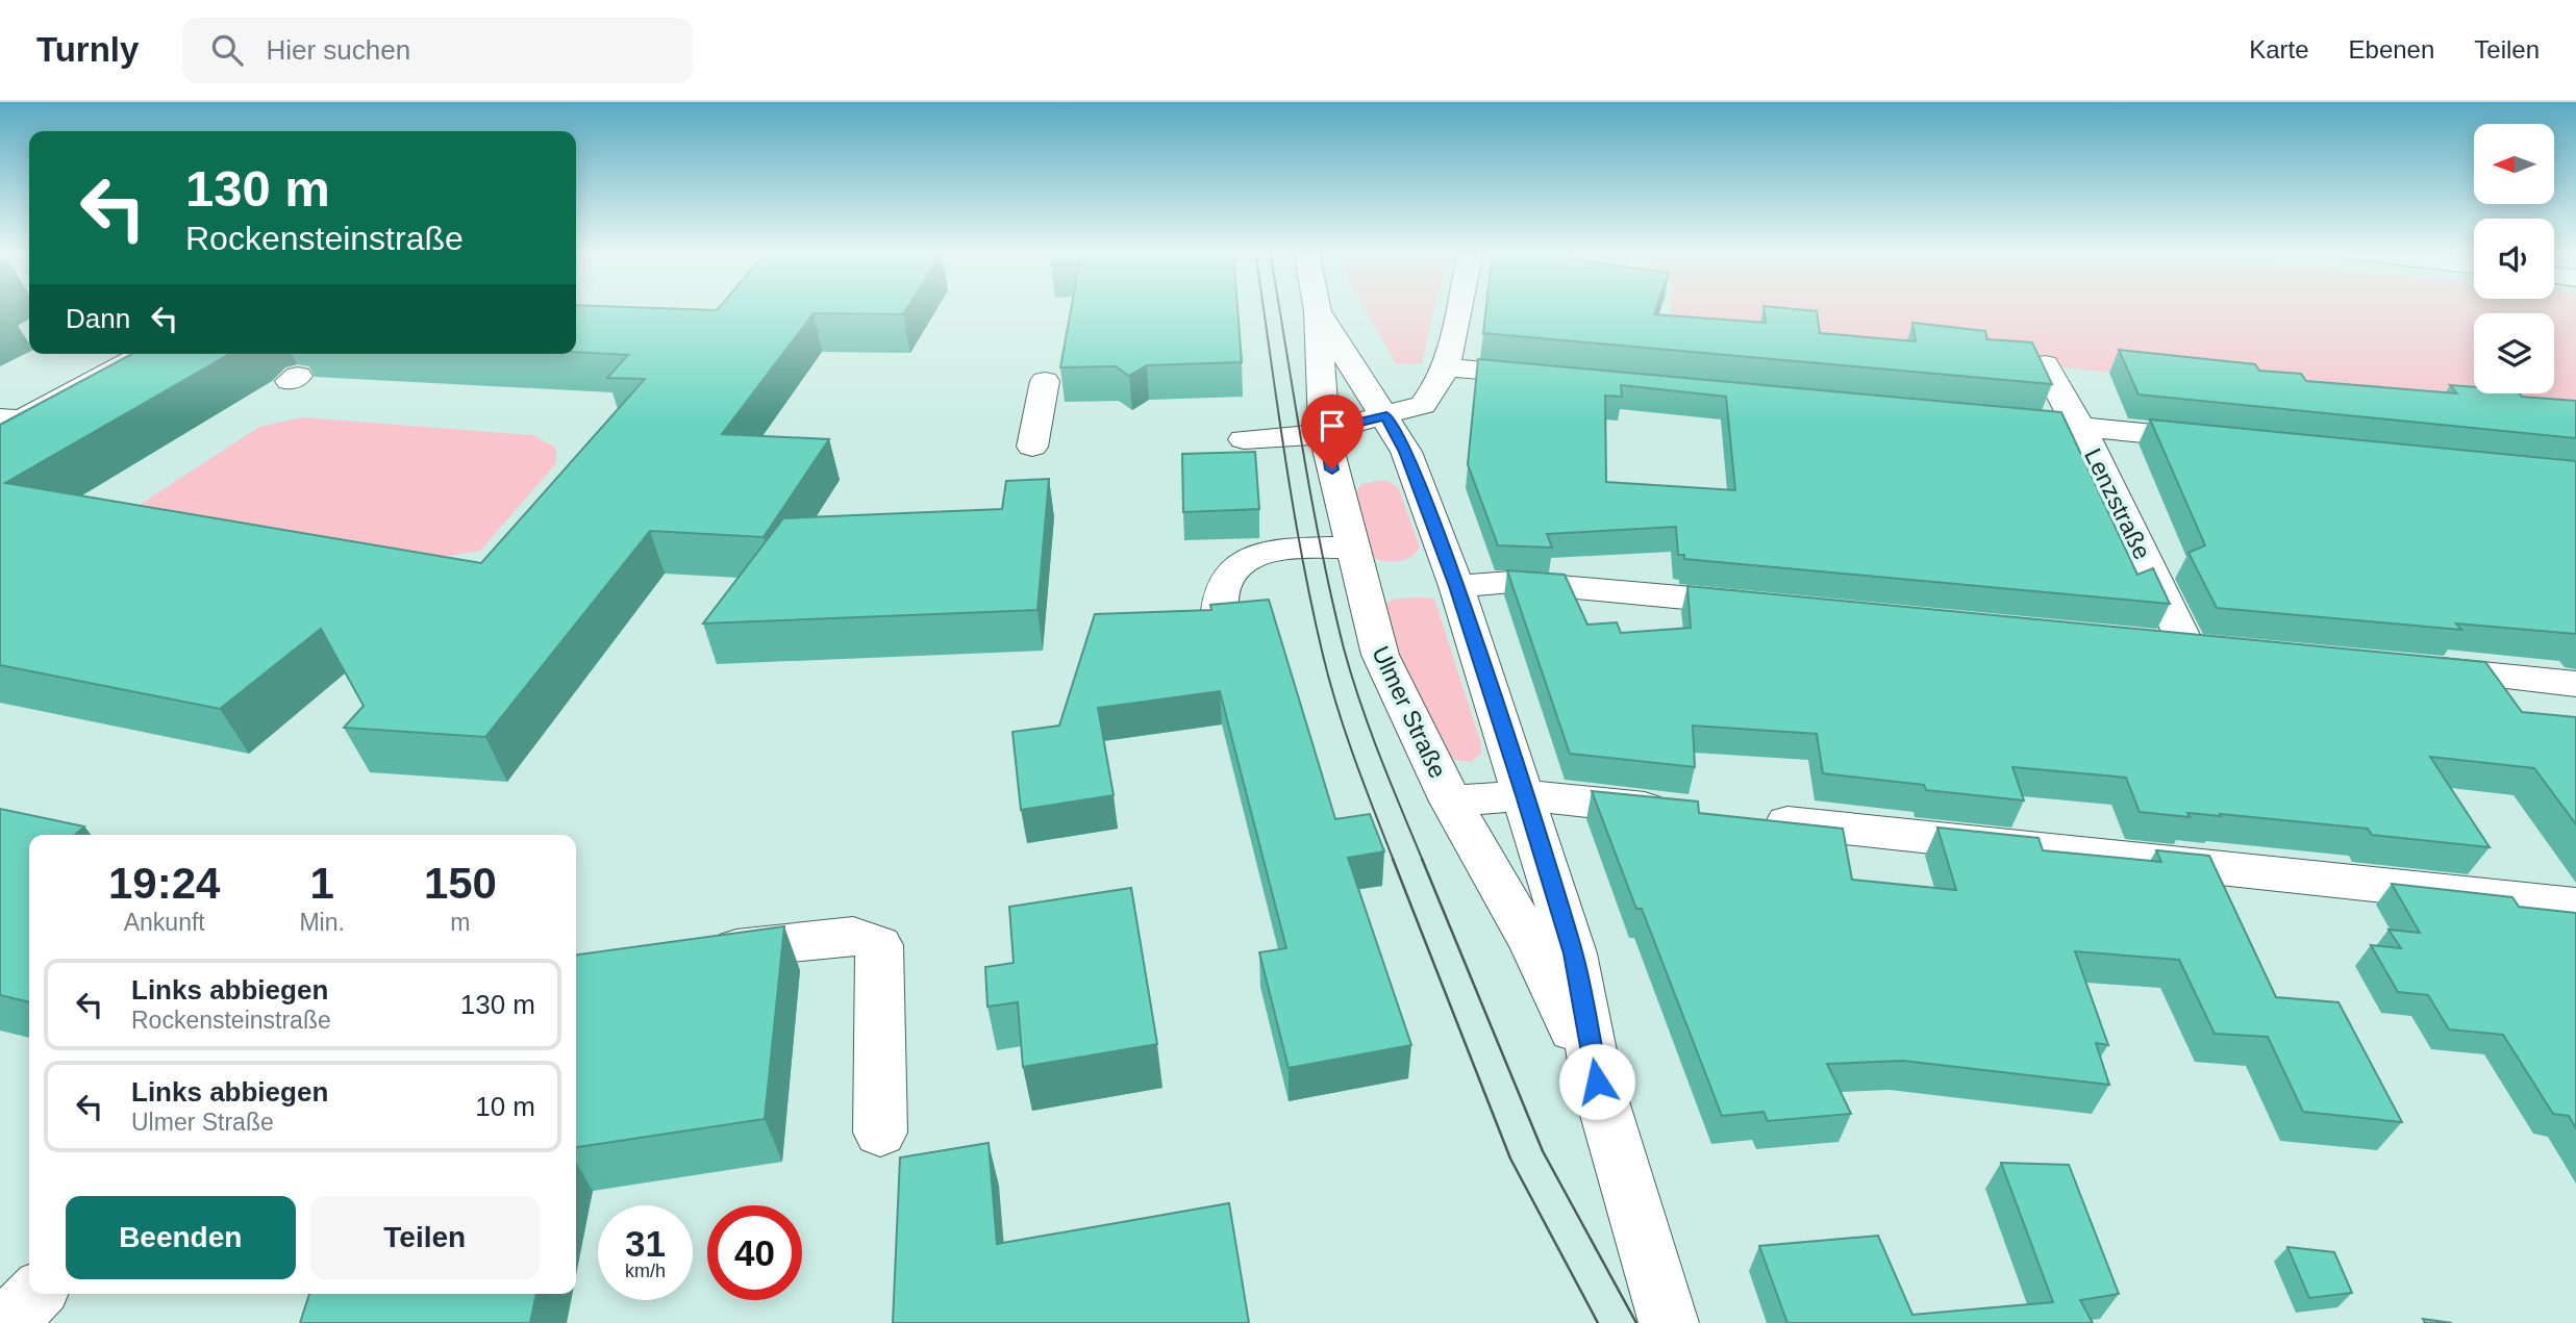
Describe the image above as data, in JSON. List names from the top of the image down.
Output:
{
  "streets": {
    "main road": ["Lenzstraße", "Ulmer Straße"]
  },
  "north": "left",
  "page": {
    "header": "Turnly",
    "search": "Hier suchen",
    "nav": ["Karte", "Ebenen", "Teilen"],
    "turn": ["130 m", "Rockensteinstraße"],
    "then": "Dann",
    "eta": [
      "19:24",
      "Ankunft",
      "1",
      "Min.",
      "150",
      "m"
    ],
    "list": [
      {
        "name": "Links abbiegen",
        "note": "Rockensteinstraße",
        "value": "130 m"
      },
      {
        "name": "Links abbiegen",
        "note": "Ulmer Straße",
        "value": "10 m"
      }
    ],
    "buttons": ["Beenden", "Teilen"],
    "speed": "31 km/h",
    "limit": "40"
  }
}
